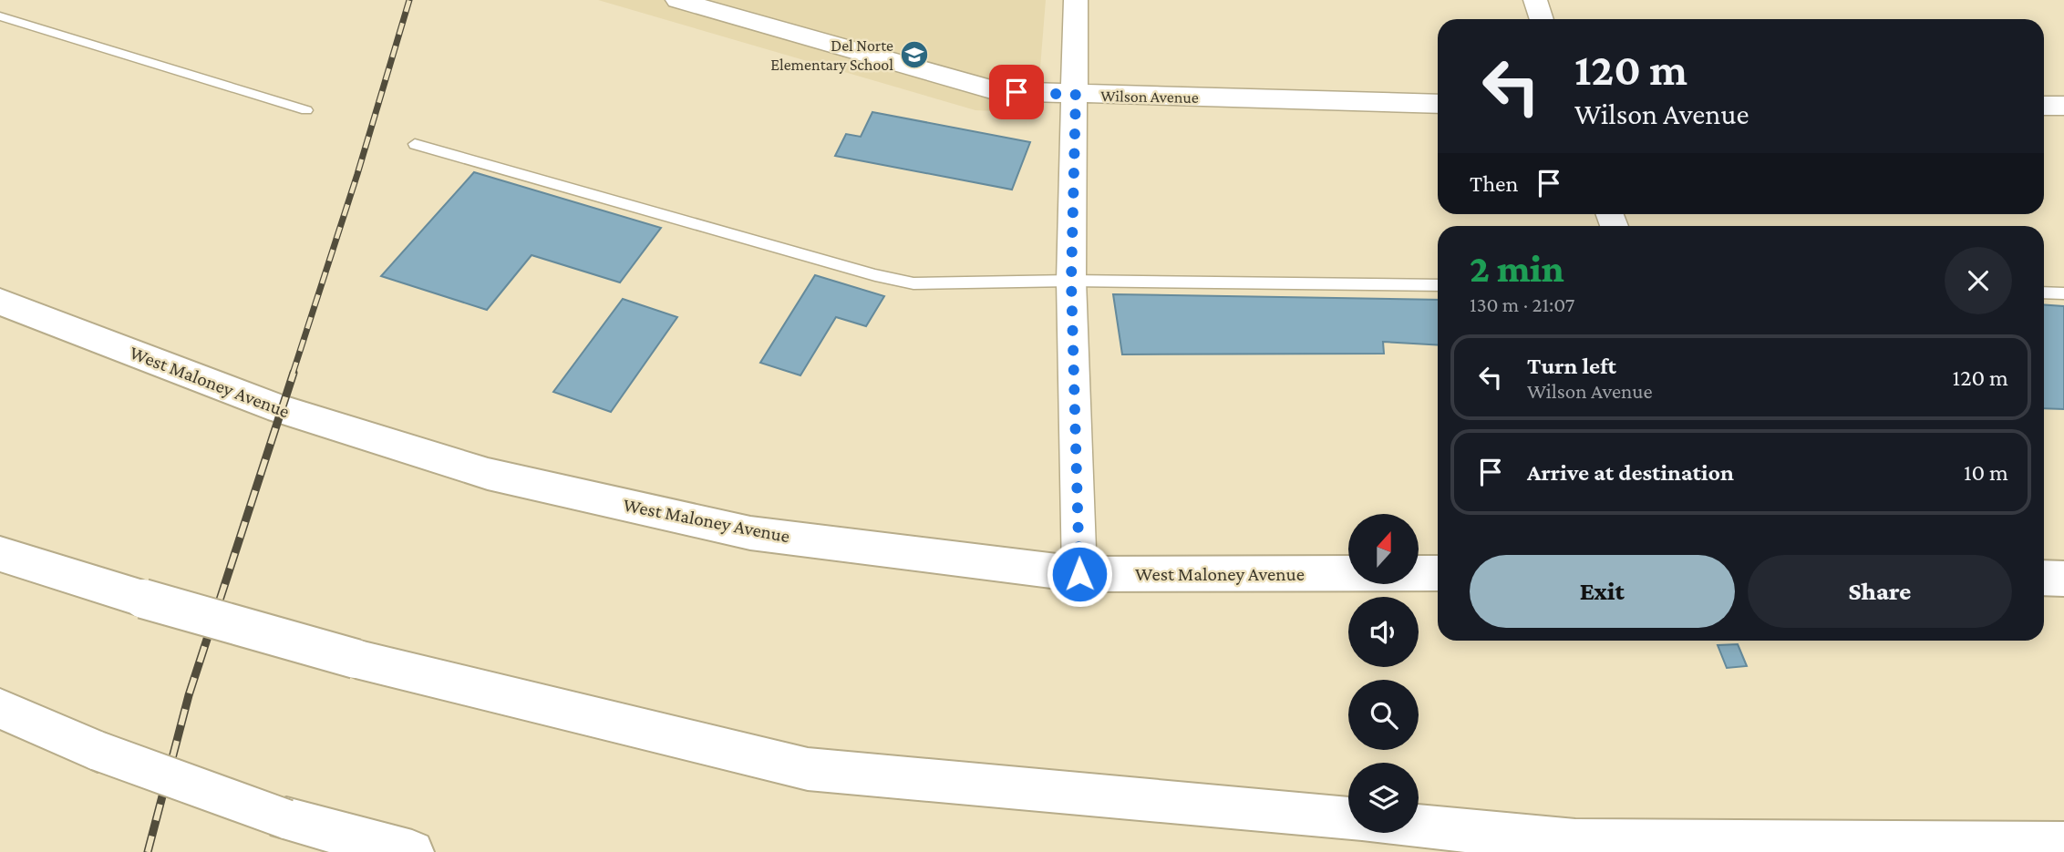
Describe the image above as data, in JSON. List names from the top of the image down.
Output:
{
  "streets": {
    "main road": ["West Maloney Avenue"],
    "street": ["Wilson Avenue"]
  },
  "places": {
    "school or university": ["Del Norte Elementary School"]
  },
  "north": "top",
  "page": {
    "turn": ["120 m", "Wilson Avenue"],
    "then": "Then",
    "heading": ["2 min", "130 m · 21:07"],
    "list": [
      {
        "name": "Turn left",
        "note": "Wilson Avenue",
        "value": "120 m"
      },
      {
        "name": "Arrive at destination",
        "value": "10 m"
      }
    ],
    "buttons": ["Exit", "Share"]
  }
}
